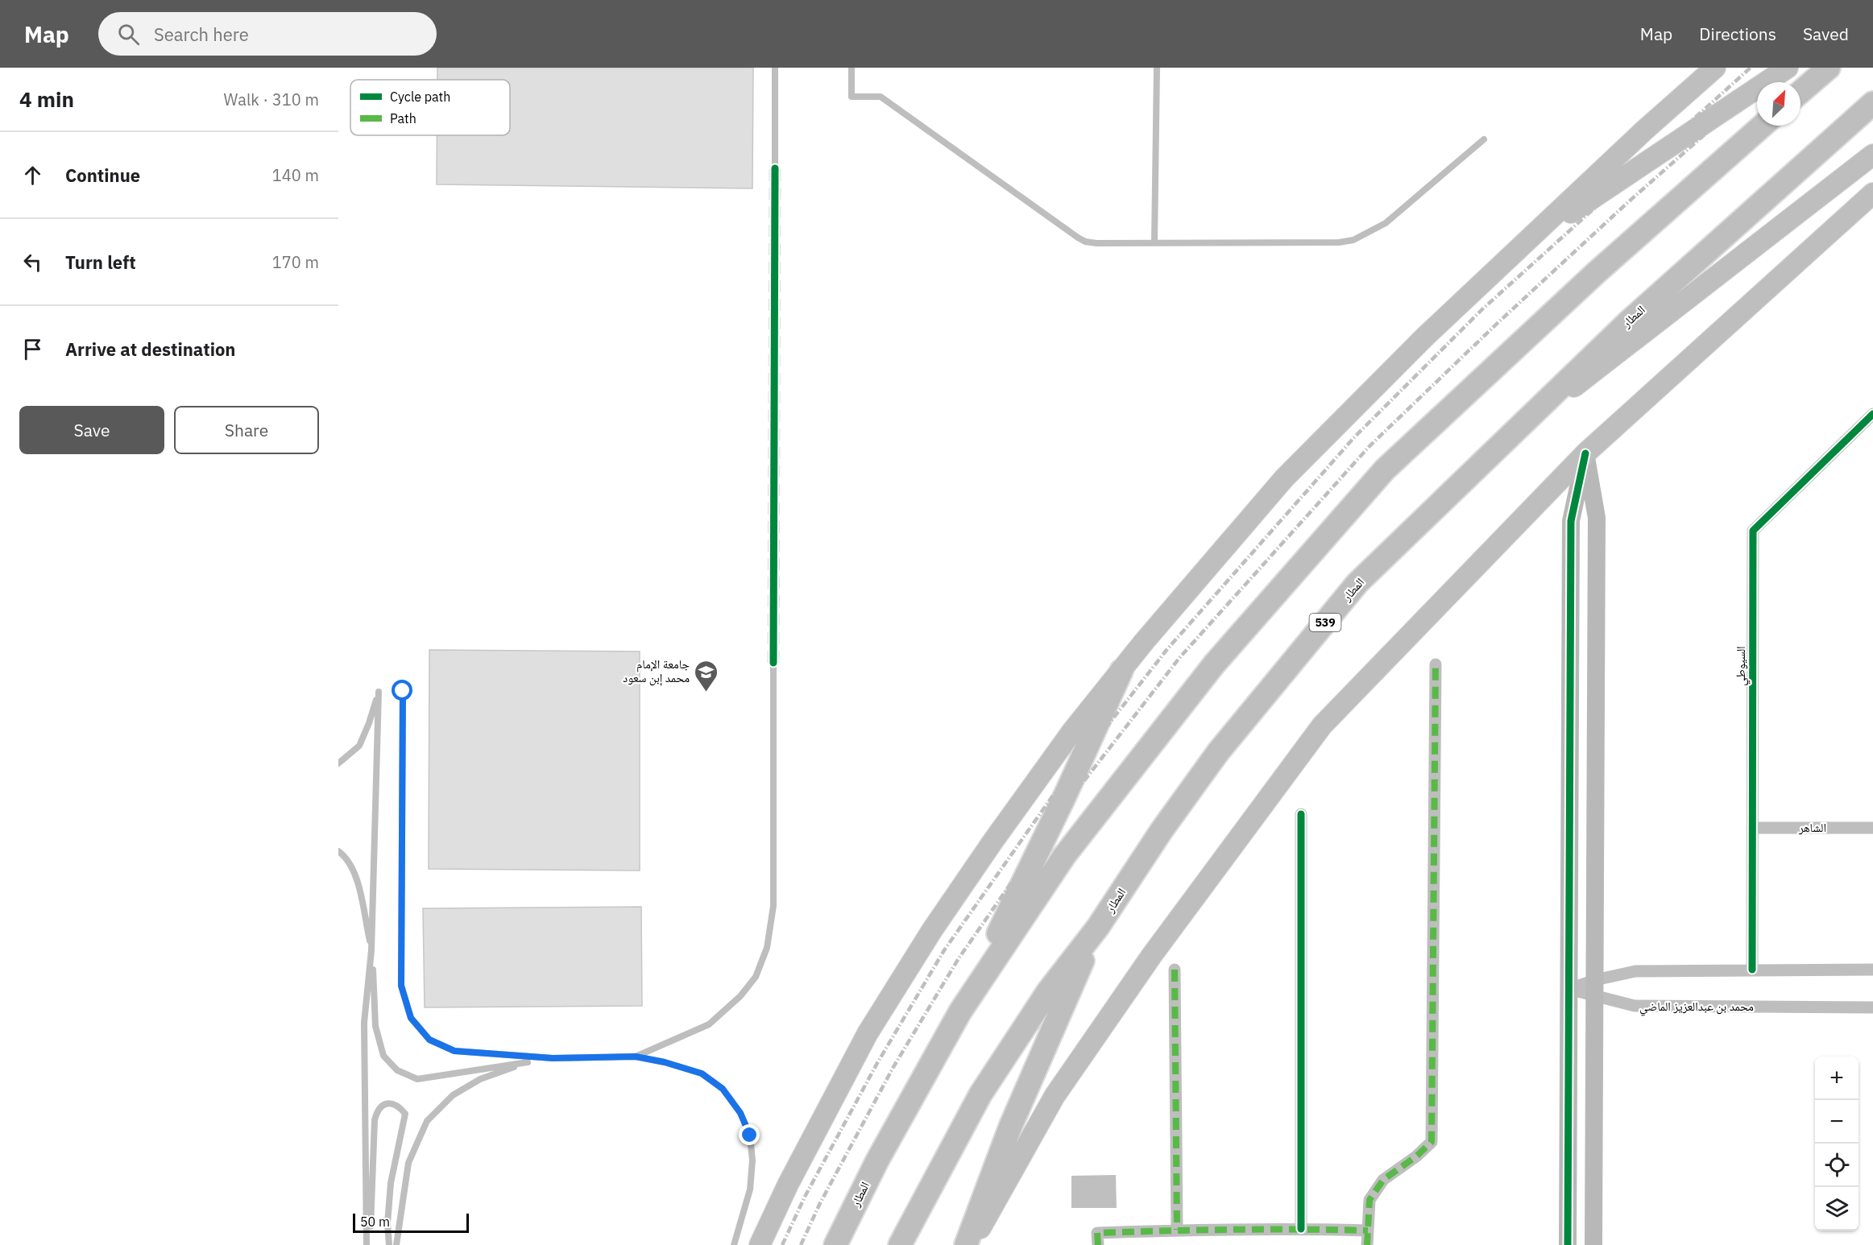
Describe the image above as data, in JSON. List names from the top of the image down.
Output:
{
  "streets": {
    "highway": ["المطار", "539"],
    "street": ["السيوطي", "الشاهر", "محمد بن عبدالعزيز الماضي"]
  },
  "crossings": [
    ["السيوطي", "الشاهر"],
    ["السيوطي", "محمد بن عبدالعزيز الماضي"]
  ],
  "places": {
    "school or university": ["جامعة الإمام محمد إبن سعود"]
  },
  "legend": ["Cycle path", "Path"],
  "scale_bar": "50 m",
  "north": "top right",
  "page": {
    "header": "Map",
    "search": "Search here",
    "nav": ["Map", "Directions", "Saved"],
    "heading": ["4 min", "Walk · 310 m"],
    "list": [
      ["Continue", "140 m"],
      ["Turn left", "170 m"],
      "Arrive at destination"
    ],
    "buttons": ["Save", "Share"],
    "map_buttons": ["+", "−"],
    "scale": "50 m"
  }
}
